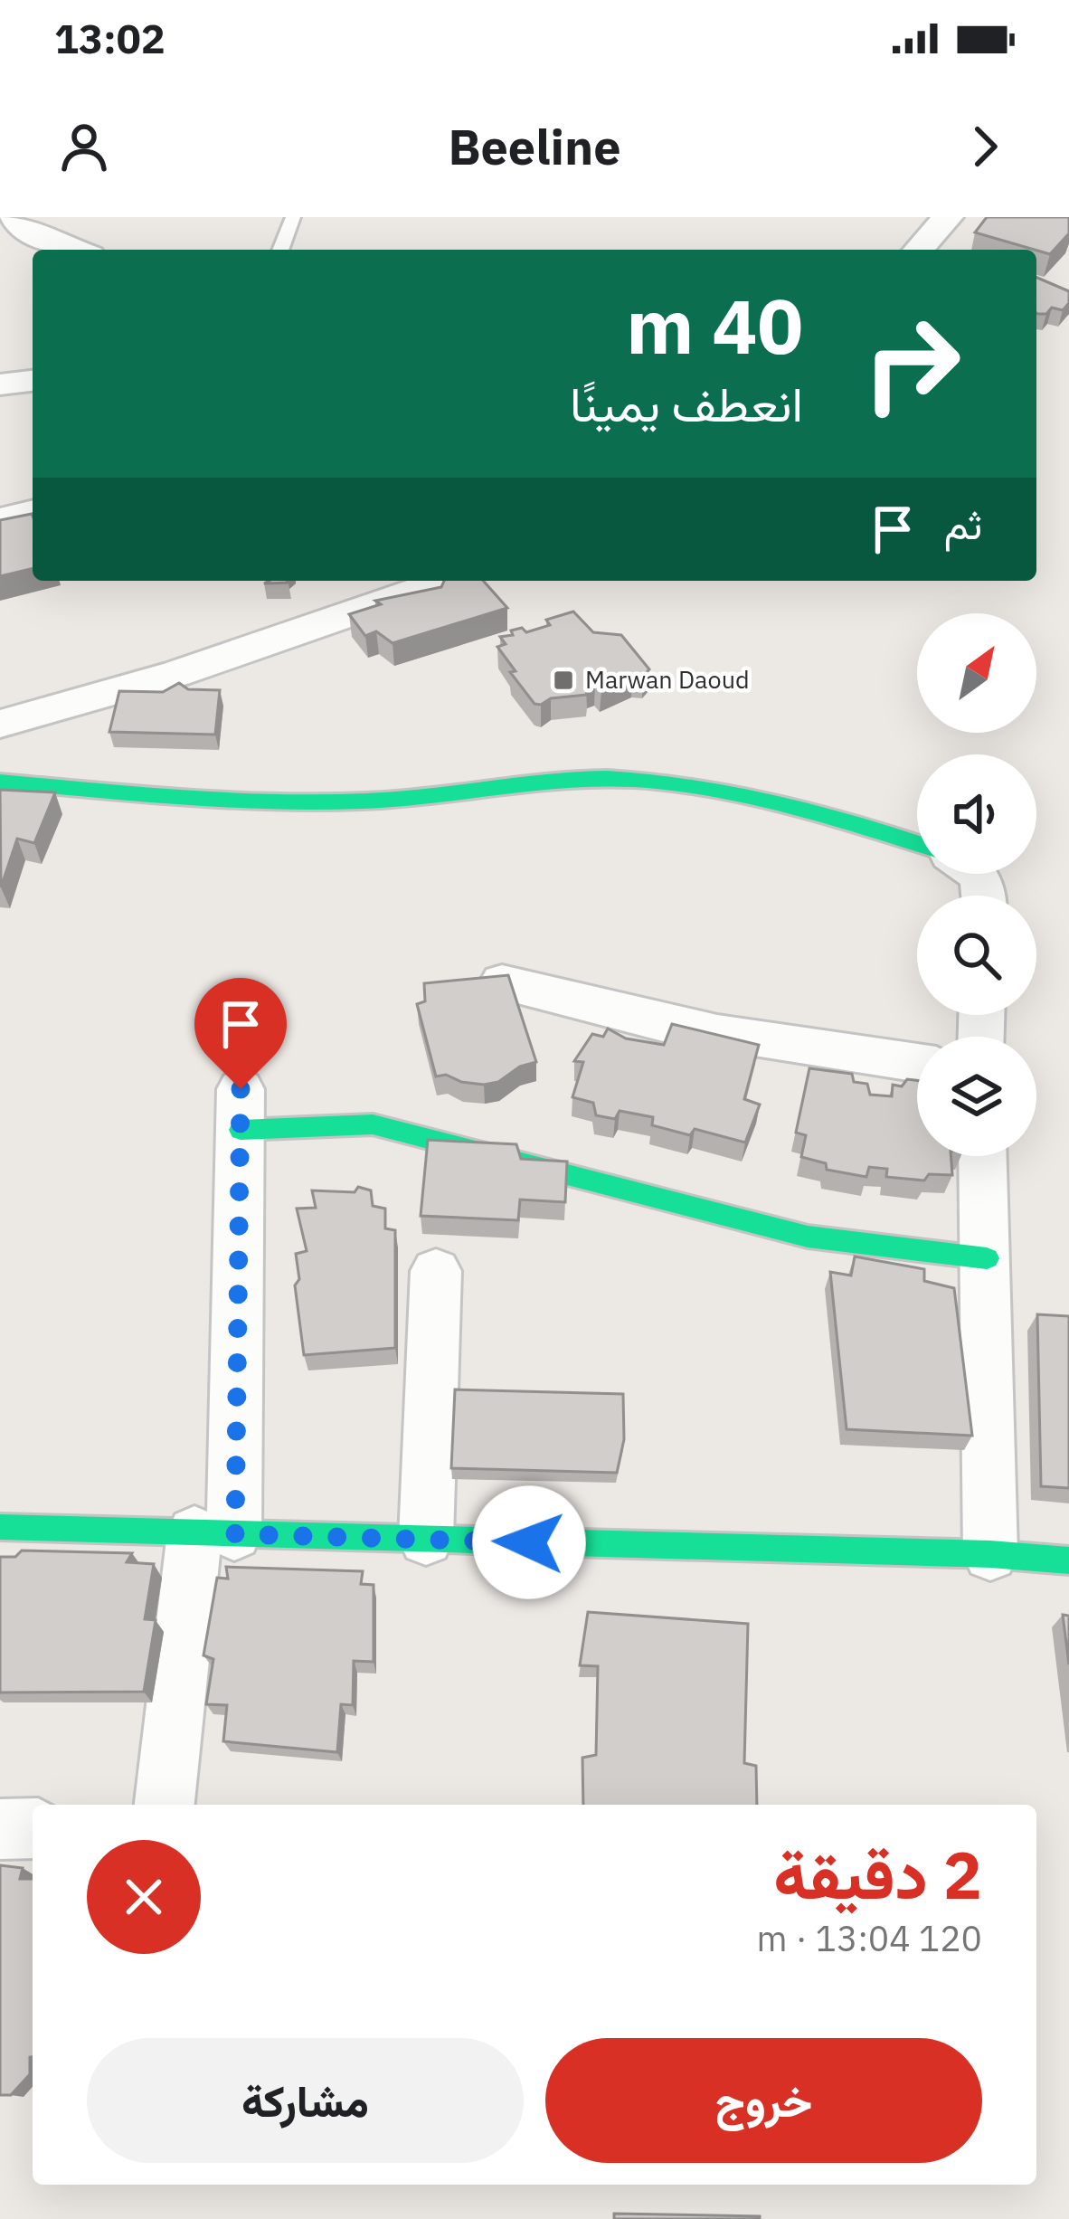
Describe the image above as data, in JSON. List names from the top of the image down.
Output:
{
  "places": {
    "transit": ["Marwan Daoud"]
  },
  "north": "top right",
  "page": {
    "status": "13:02",
    "header": "Beeline",
    "turn": ["40 m", "انعطف يمينًا"],
    "then": "ثم",
    "heading": ["2 دقيقة", "120 m · 13:04"],
    "buttons": ["خروج", "مشاركة"]
  }
}
